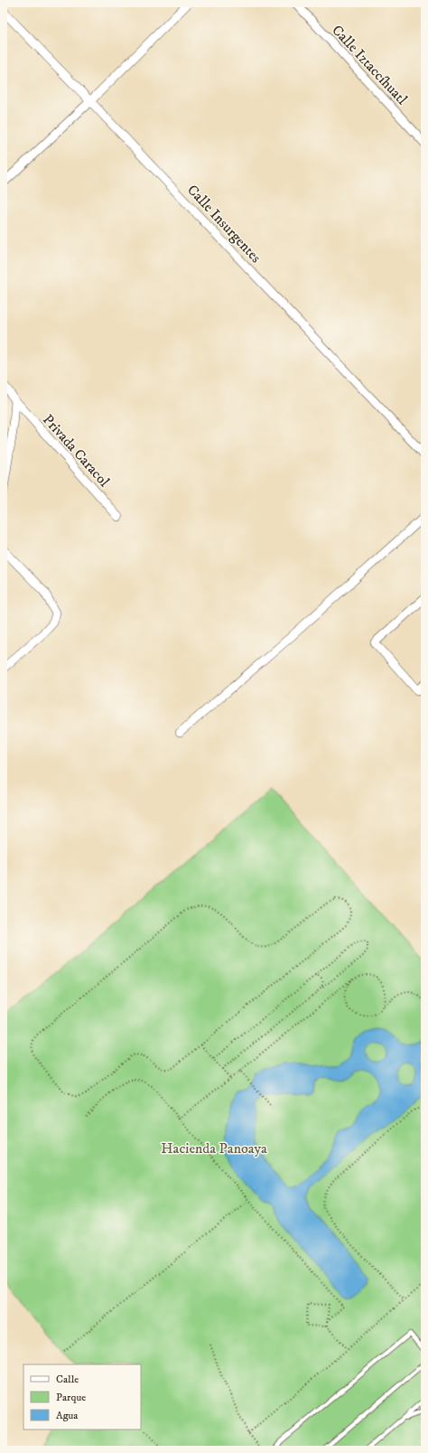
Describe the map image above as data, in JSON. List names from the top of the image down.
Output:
{
  "streets": {
    "street": ["Calle Iztaccíhuatl", "Calle Insurgentes", "Privada Caracol"]
  },
  "parks": ["Hacienda Panoaya"],
  "legend": ["Calle", "Parque", "Agua"]
}
